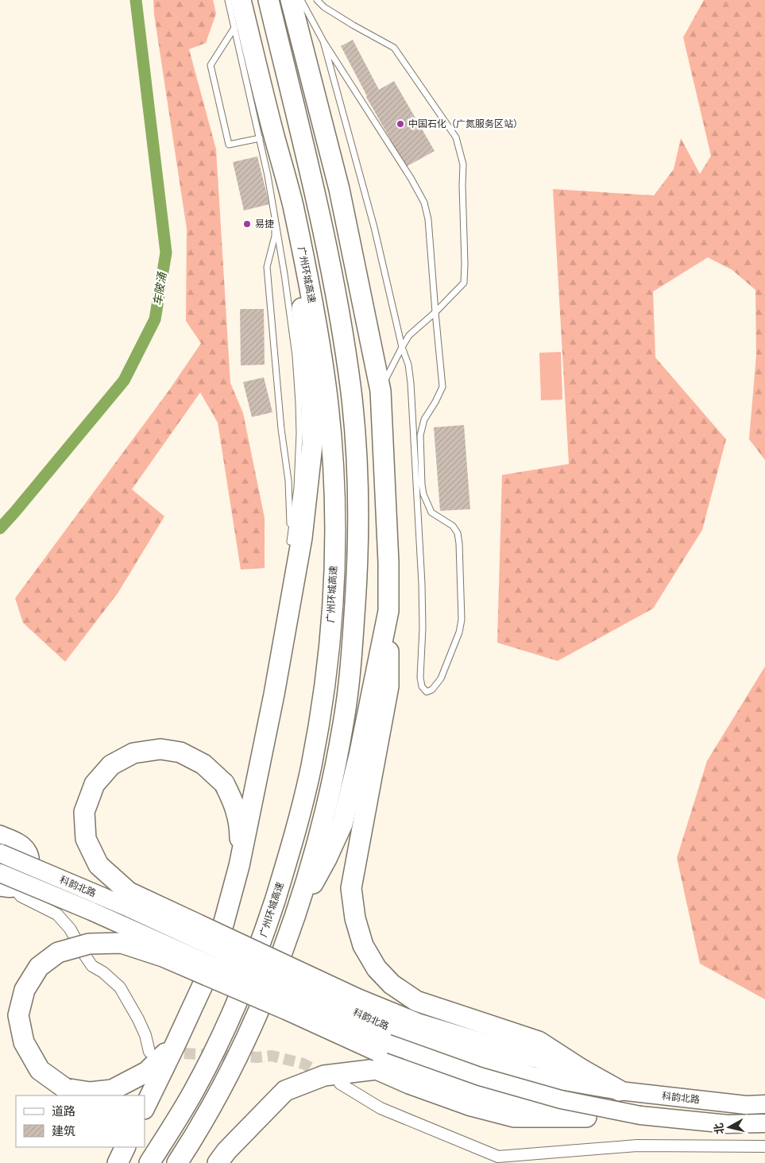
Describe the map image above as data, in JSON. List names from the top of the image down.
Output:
{
  "streets": {
    "highway": ["广州环城高速", "科韵北路"]
  },
  "water": ["车陂涌"],
  "places": ["中国石化（广氮服务区站）", "易捷"],
  "legend": ["道路", "建筑"],
  "north": "left"
}
